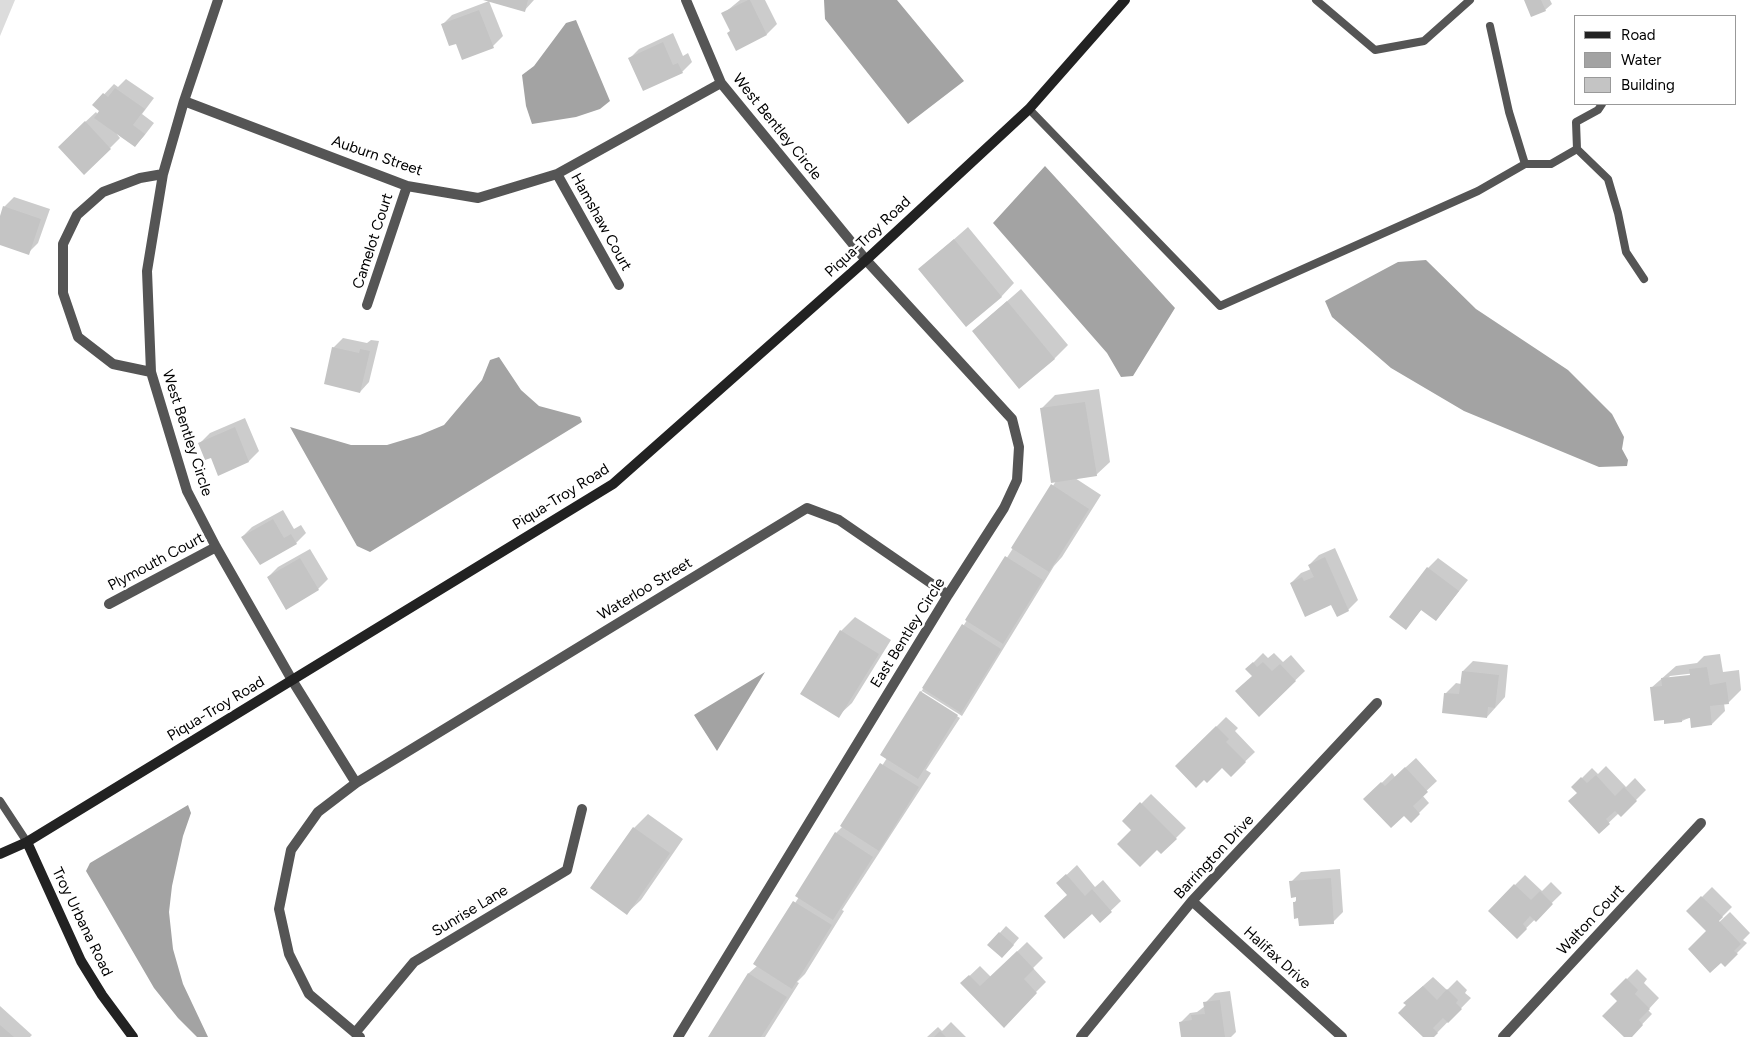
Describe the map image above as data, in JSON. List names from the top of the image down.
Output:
{
  "streets": {
    "street": [
      "West Bentley Circle",
      "Auburn Street",
      "Hamshaw Court",
      "Piqua-Troy Road",
      "Camelot Court",
      "Plymouth Court",
      "Waterloo Street",
      "East Bentley Circle",
      "Barrington Drive",
      "Sunrise Lane",
      "Walton Court",
      "Troy Urbana Road",
      "Halifax Drive"
    ]
  },
  "crossings": [
    ["West Bentley Circle", "Auburn Street"],
    ["West Bentley Circle", "Piqua-Troy Road"],
    ["West Bentley Circle", "Plymouth Court"],
    ["West Bentley Circle", "East Bentley Circle"],
    ["Auburn Street", "Hamshaw Court"],
    ["Auburn Street", "Camelot Court"],
    ["Piqua-Troy Road", "East Bentley Circle"],
    ["Piqua-Troy Road", "Troy Urbana Road"],
    ["Waterloo Street", "East Bentley Circle"],
    ["Barrington Drive", "Halifax Drive"]
  ],
  "legend": ["Road", "Water", "Building"]
}
